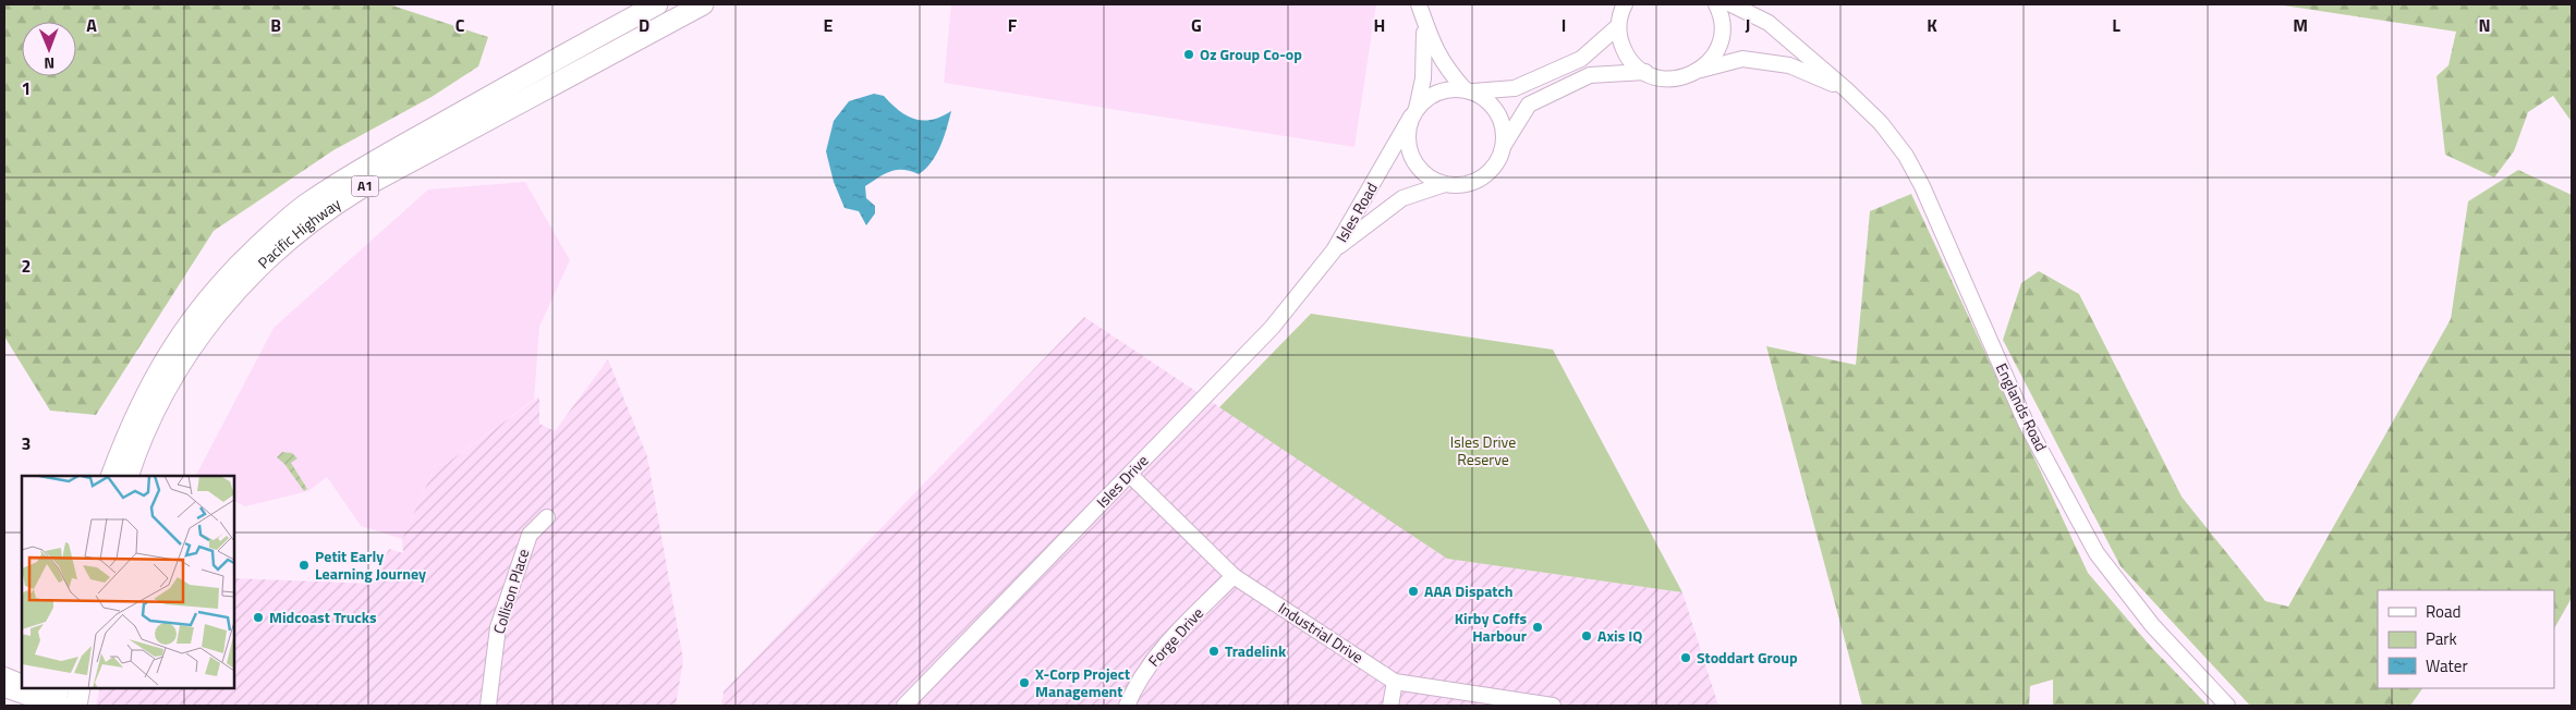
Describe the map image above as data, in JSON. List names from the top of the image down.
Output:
{
  "streets": {
    "highway": ["A1", "Pacific Highway"],
    "street": [
      "Isles Road",
      "Englands Road",
      "Isles Drive",
      "Collison Place",
      "Industrial Drive",
      "Forge Drive"
    ]
  },
  "crossings": [
    ["Isles Road", "Englands Road"],
    ["Isles Road", "Isles Drive"],
    ["Isles Drive", "Industrial Drive"],
    ["Industrial Drive", "Forge Drive"]
  ],
  "parks": ["Isles Drive Reserve"],
  "places": [
    "Oz Group Co-op",
    "Petit Early Learning Journey",
    "AAA Dispatch",
    "Midcoast Trucks",
    "Kirby Coffs Harbour",
    "Axis IQ",
    "Tradelink",
    "Stoddart Group",
    "X-Corp Project Management"
  ],
  "legend": ["Road", "Park", "Water"],
  "north": "bottom",
  "grid": {
    "columns": [
      "A",
      "B",
      "C",
      "D",
      "E",
      "F",
      "G",
      "H",
      "I",
      "J",
      "K",
      "L",
      "M",
      "N"
    ],
    "rows": ["1", "2", "3"]
  }
}
